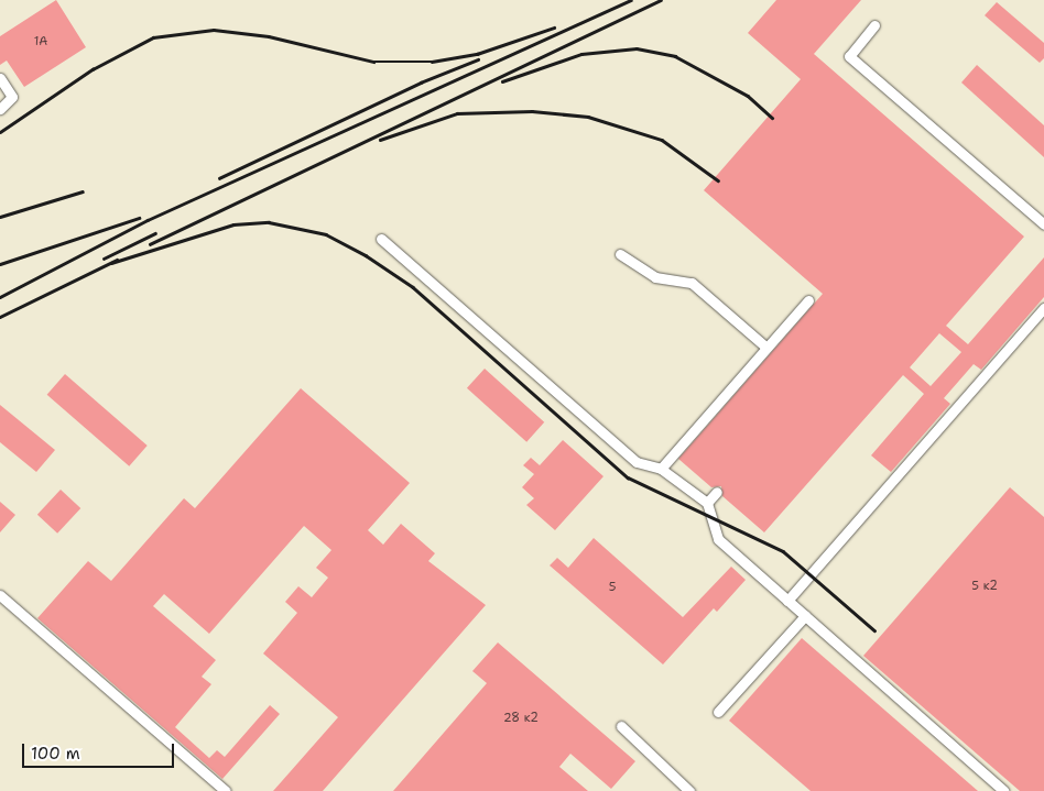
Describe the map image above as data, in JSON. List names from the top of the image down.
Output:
{
  "house_numbers": [
    "1А",
    "5 к2",
    "5",
    "28 к2"
  ],
  "scale_bar": "100 m"
}
